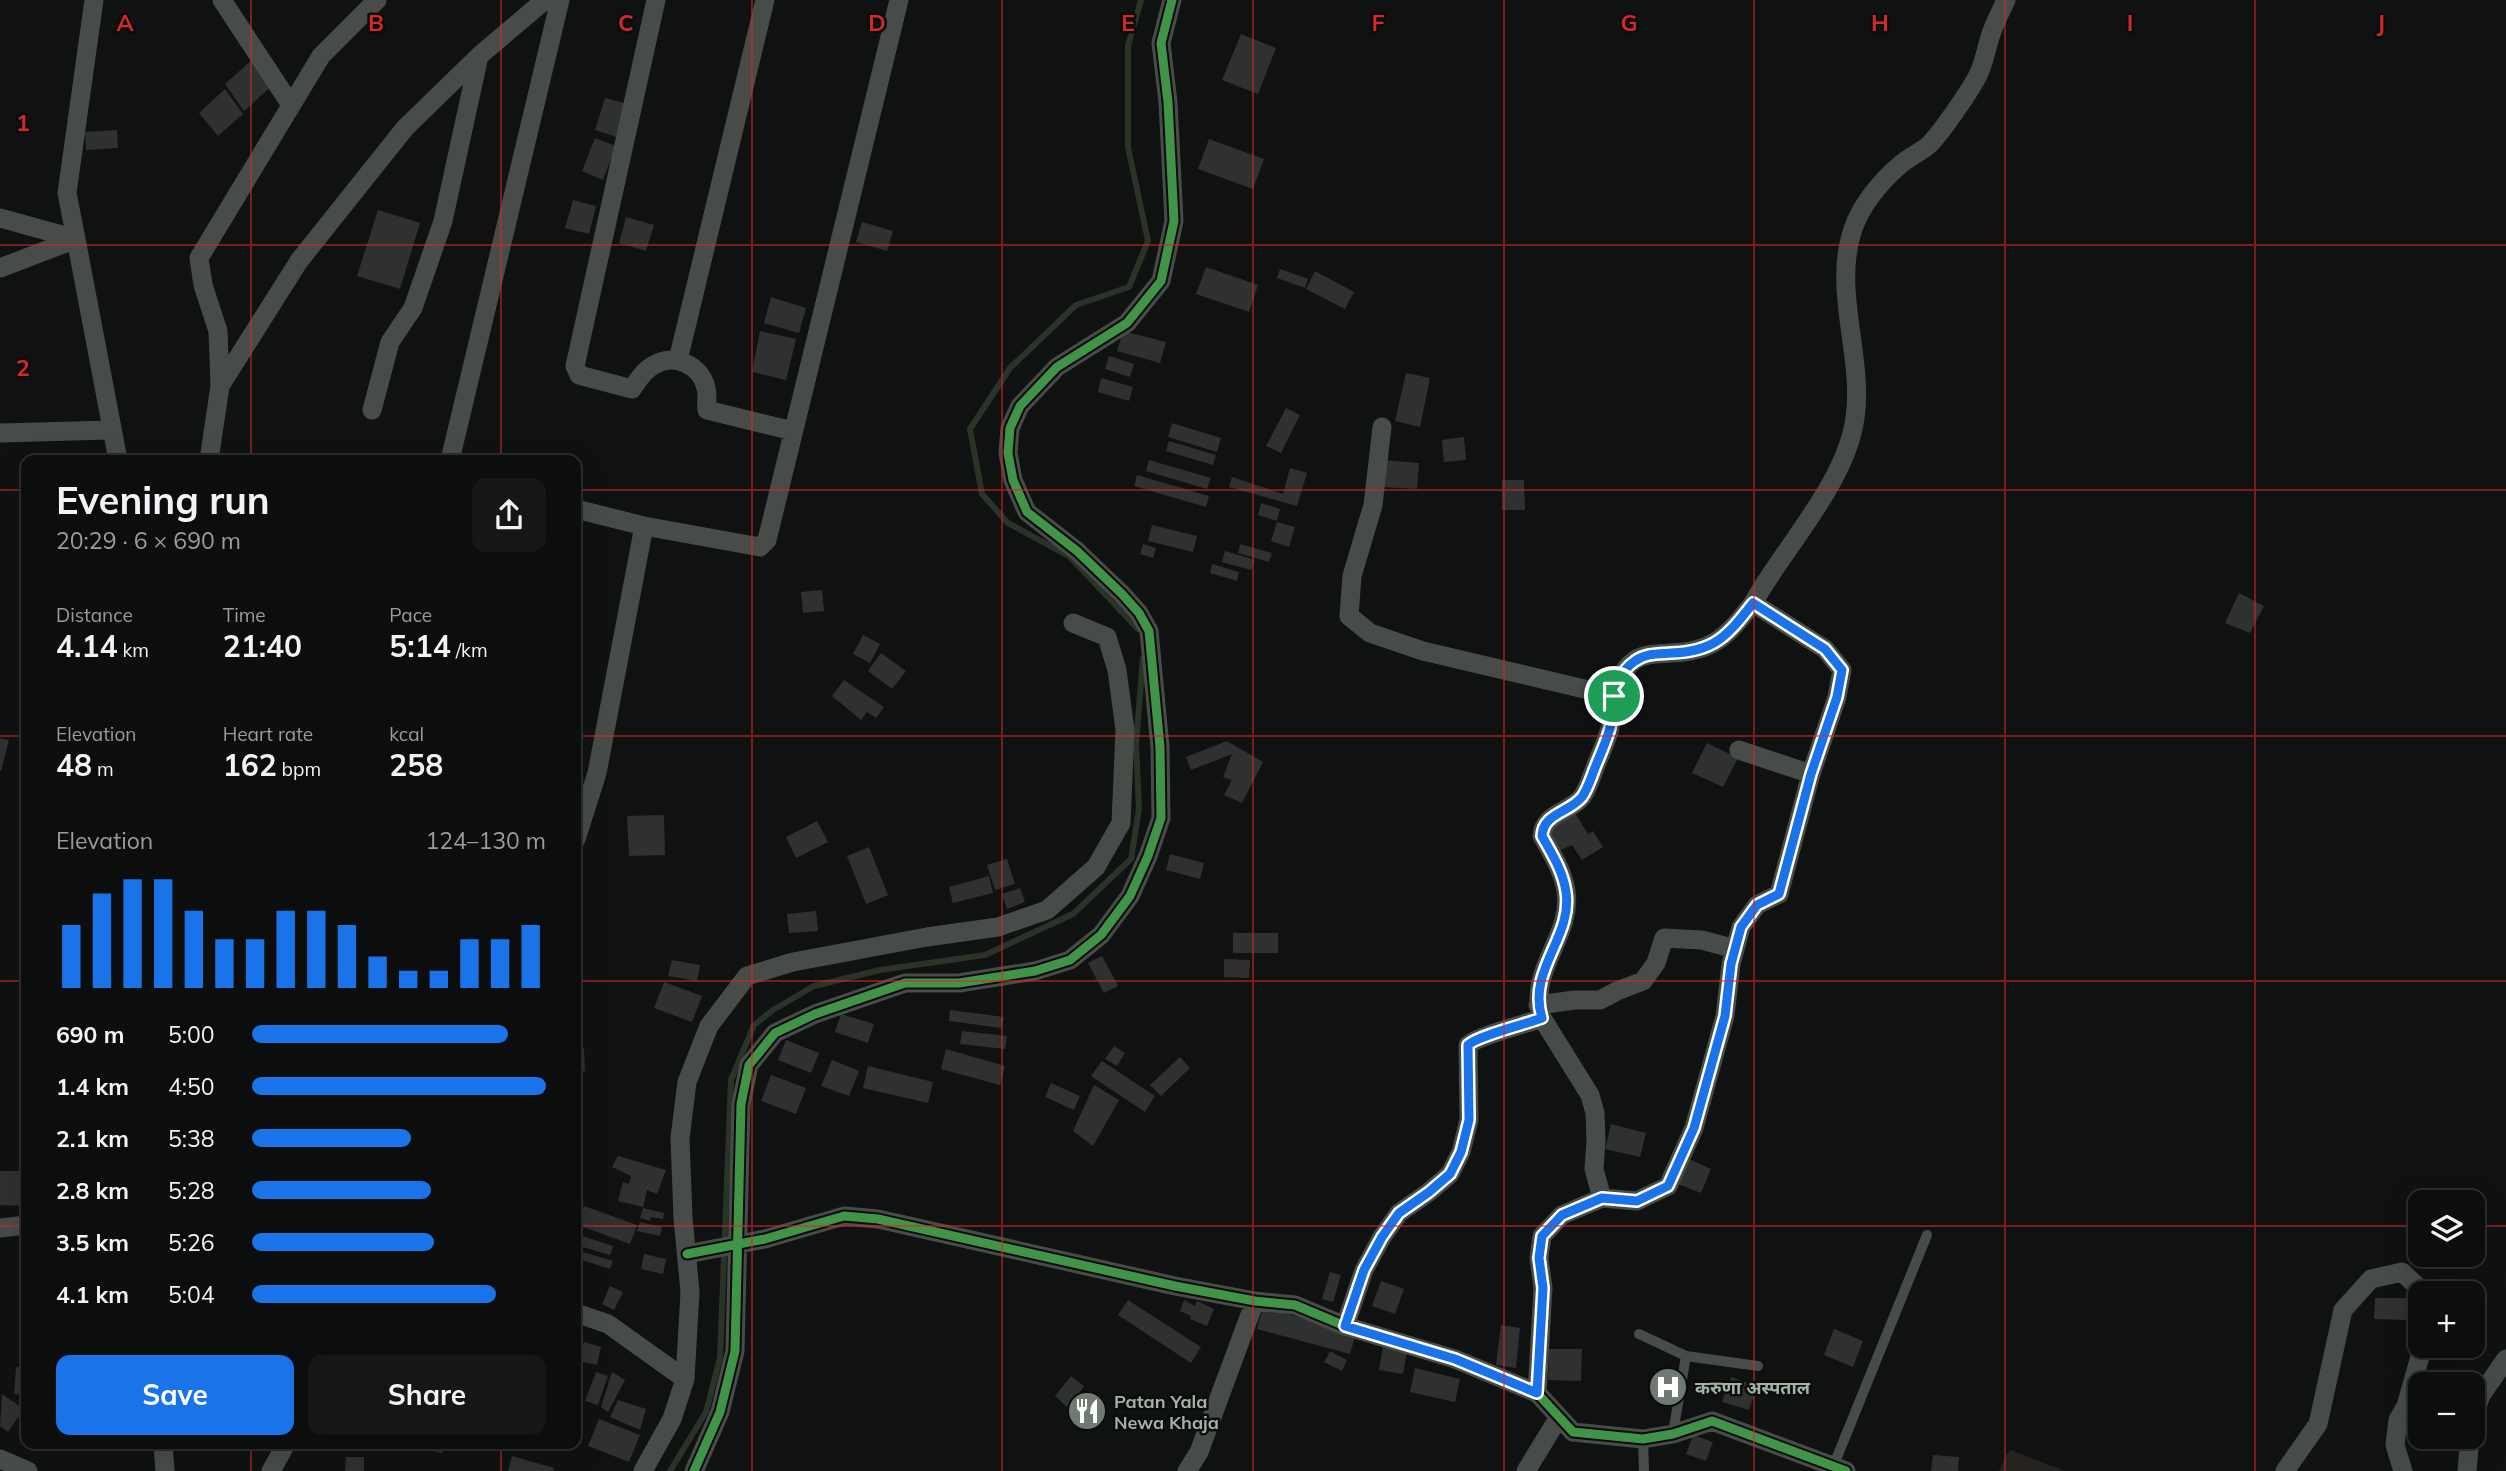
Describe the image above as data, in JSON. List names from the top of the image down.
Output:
{
  "places": {
    "hospital": ["करुणा अस्पताल"],
    "restaurant": ["Patan Yala Newa Khaja"]
  },
  "page": {
    "heading": ["Evening run", "20:29 · 6 × 690 m"],
    "stats": [
      ["Distance", "4.14 km"],
      ["Time", "21:40"],
      ["Pace", "5:14 /km"],
      ["Elevation", "48 m"],
      ["Heart rate", "162 bpm"],
      ["kcal", "258"]
    ],
    "chart": ["Elevation", "124–130 m"],
    "list": [
      {
        "name": "690 m",
        "note": "5:00"
      },
      {
        "name": "1.4 km",
        "note": "4:50"
      },
      {
        "name": "2.1 km",
        "note": "5:38"
      },
      {
        "name": "2.8 km",
        "note": "5:28"
      },
      {
        "name": "3.5 km",
        "note": "5:26"
      },
      {
        "name": "4.1 km",
        "note": "5:04"
      }
    ],
    "map_buttons": ["+", "−"],
    "buttons": ["Save", "Share"]
  },
  "grid": {
    "columns": [
      "A",
      "B",
      "C",
      "D",
      "E",
      "F",
      "G",
      "H",
      "I",
      "J"
    ],
    "rows": ["1", "2"]
  }
}
